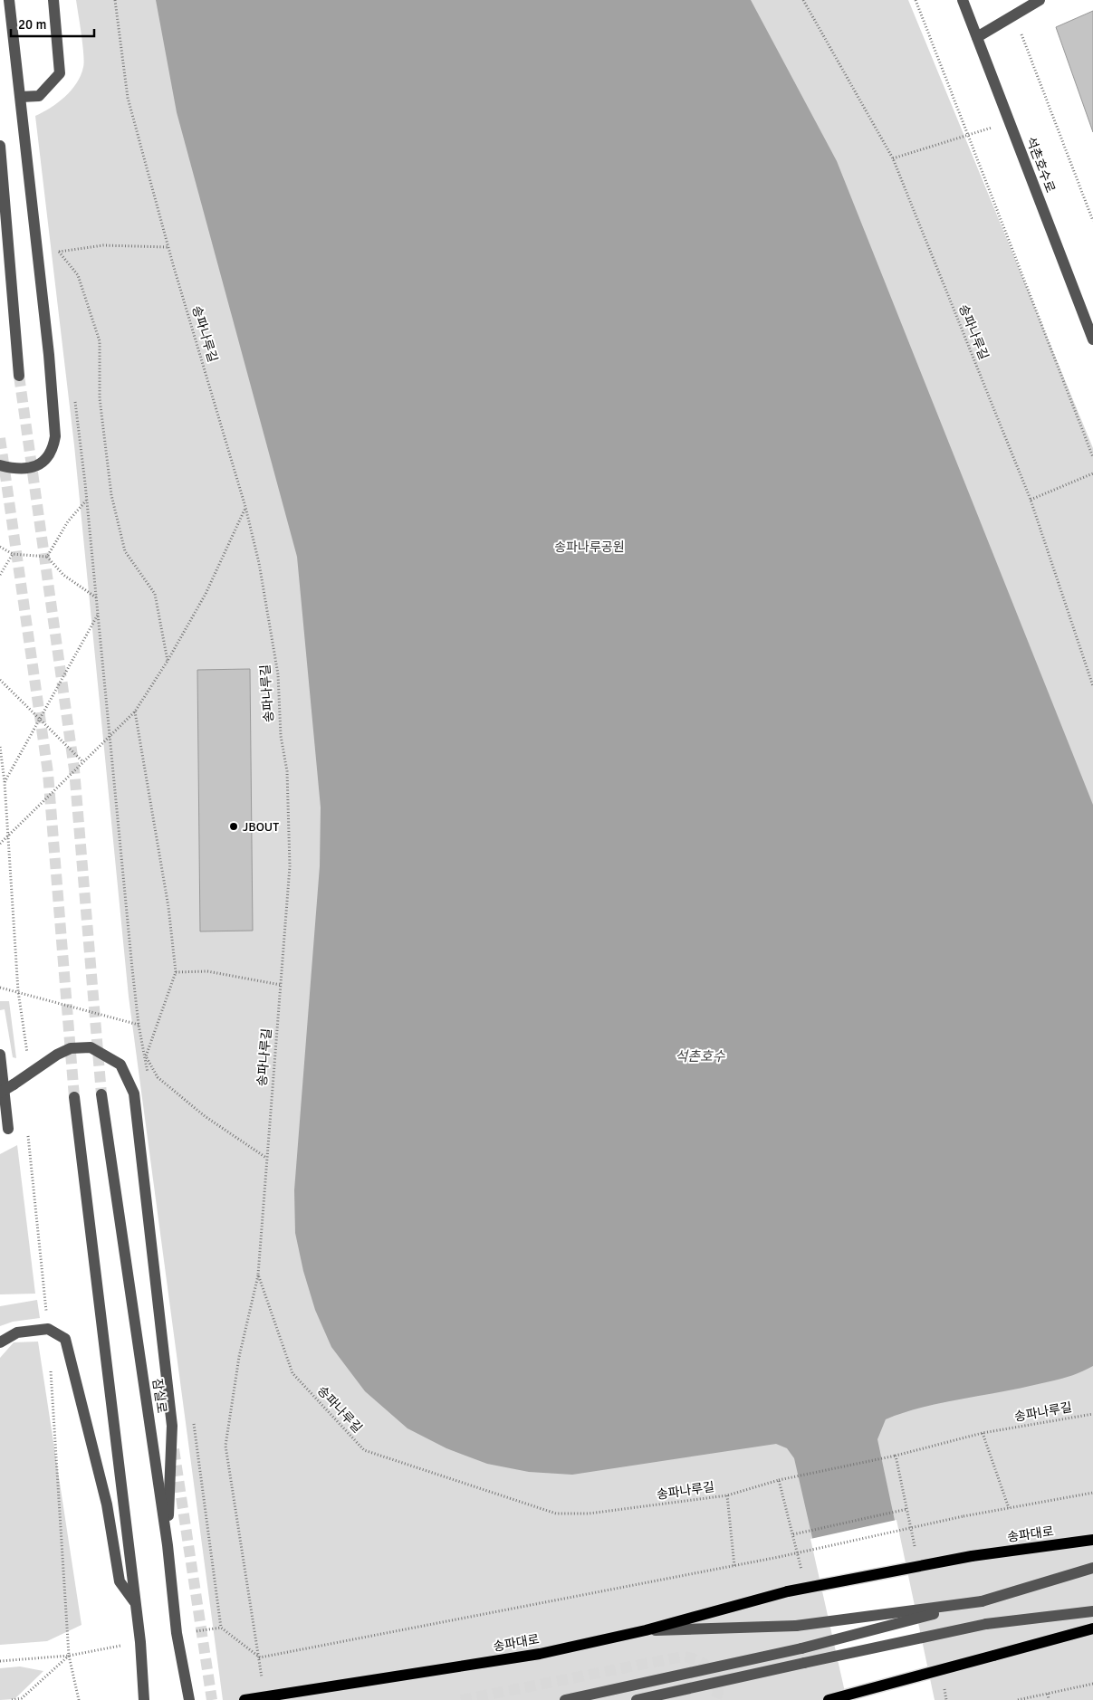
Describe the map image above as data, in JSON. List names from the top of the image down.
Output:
{
  "streets": {
    "main road": ["송파대로"],
    "street": ["석촌호수로", "잠실로"],
    "path": ["송파나루길"]
  },
  "water": ["석촌호수"],
  "parks": ["송파나루공원"],
  "places": ["JBOUT"],
  "scale_bar": "20 m"
}
